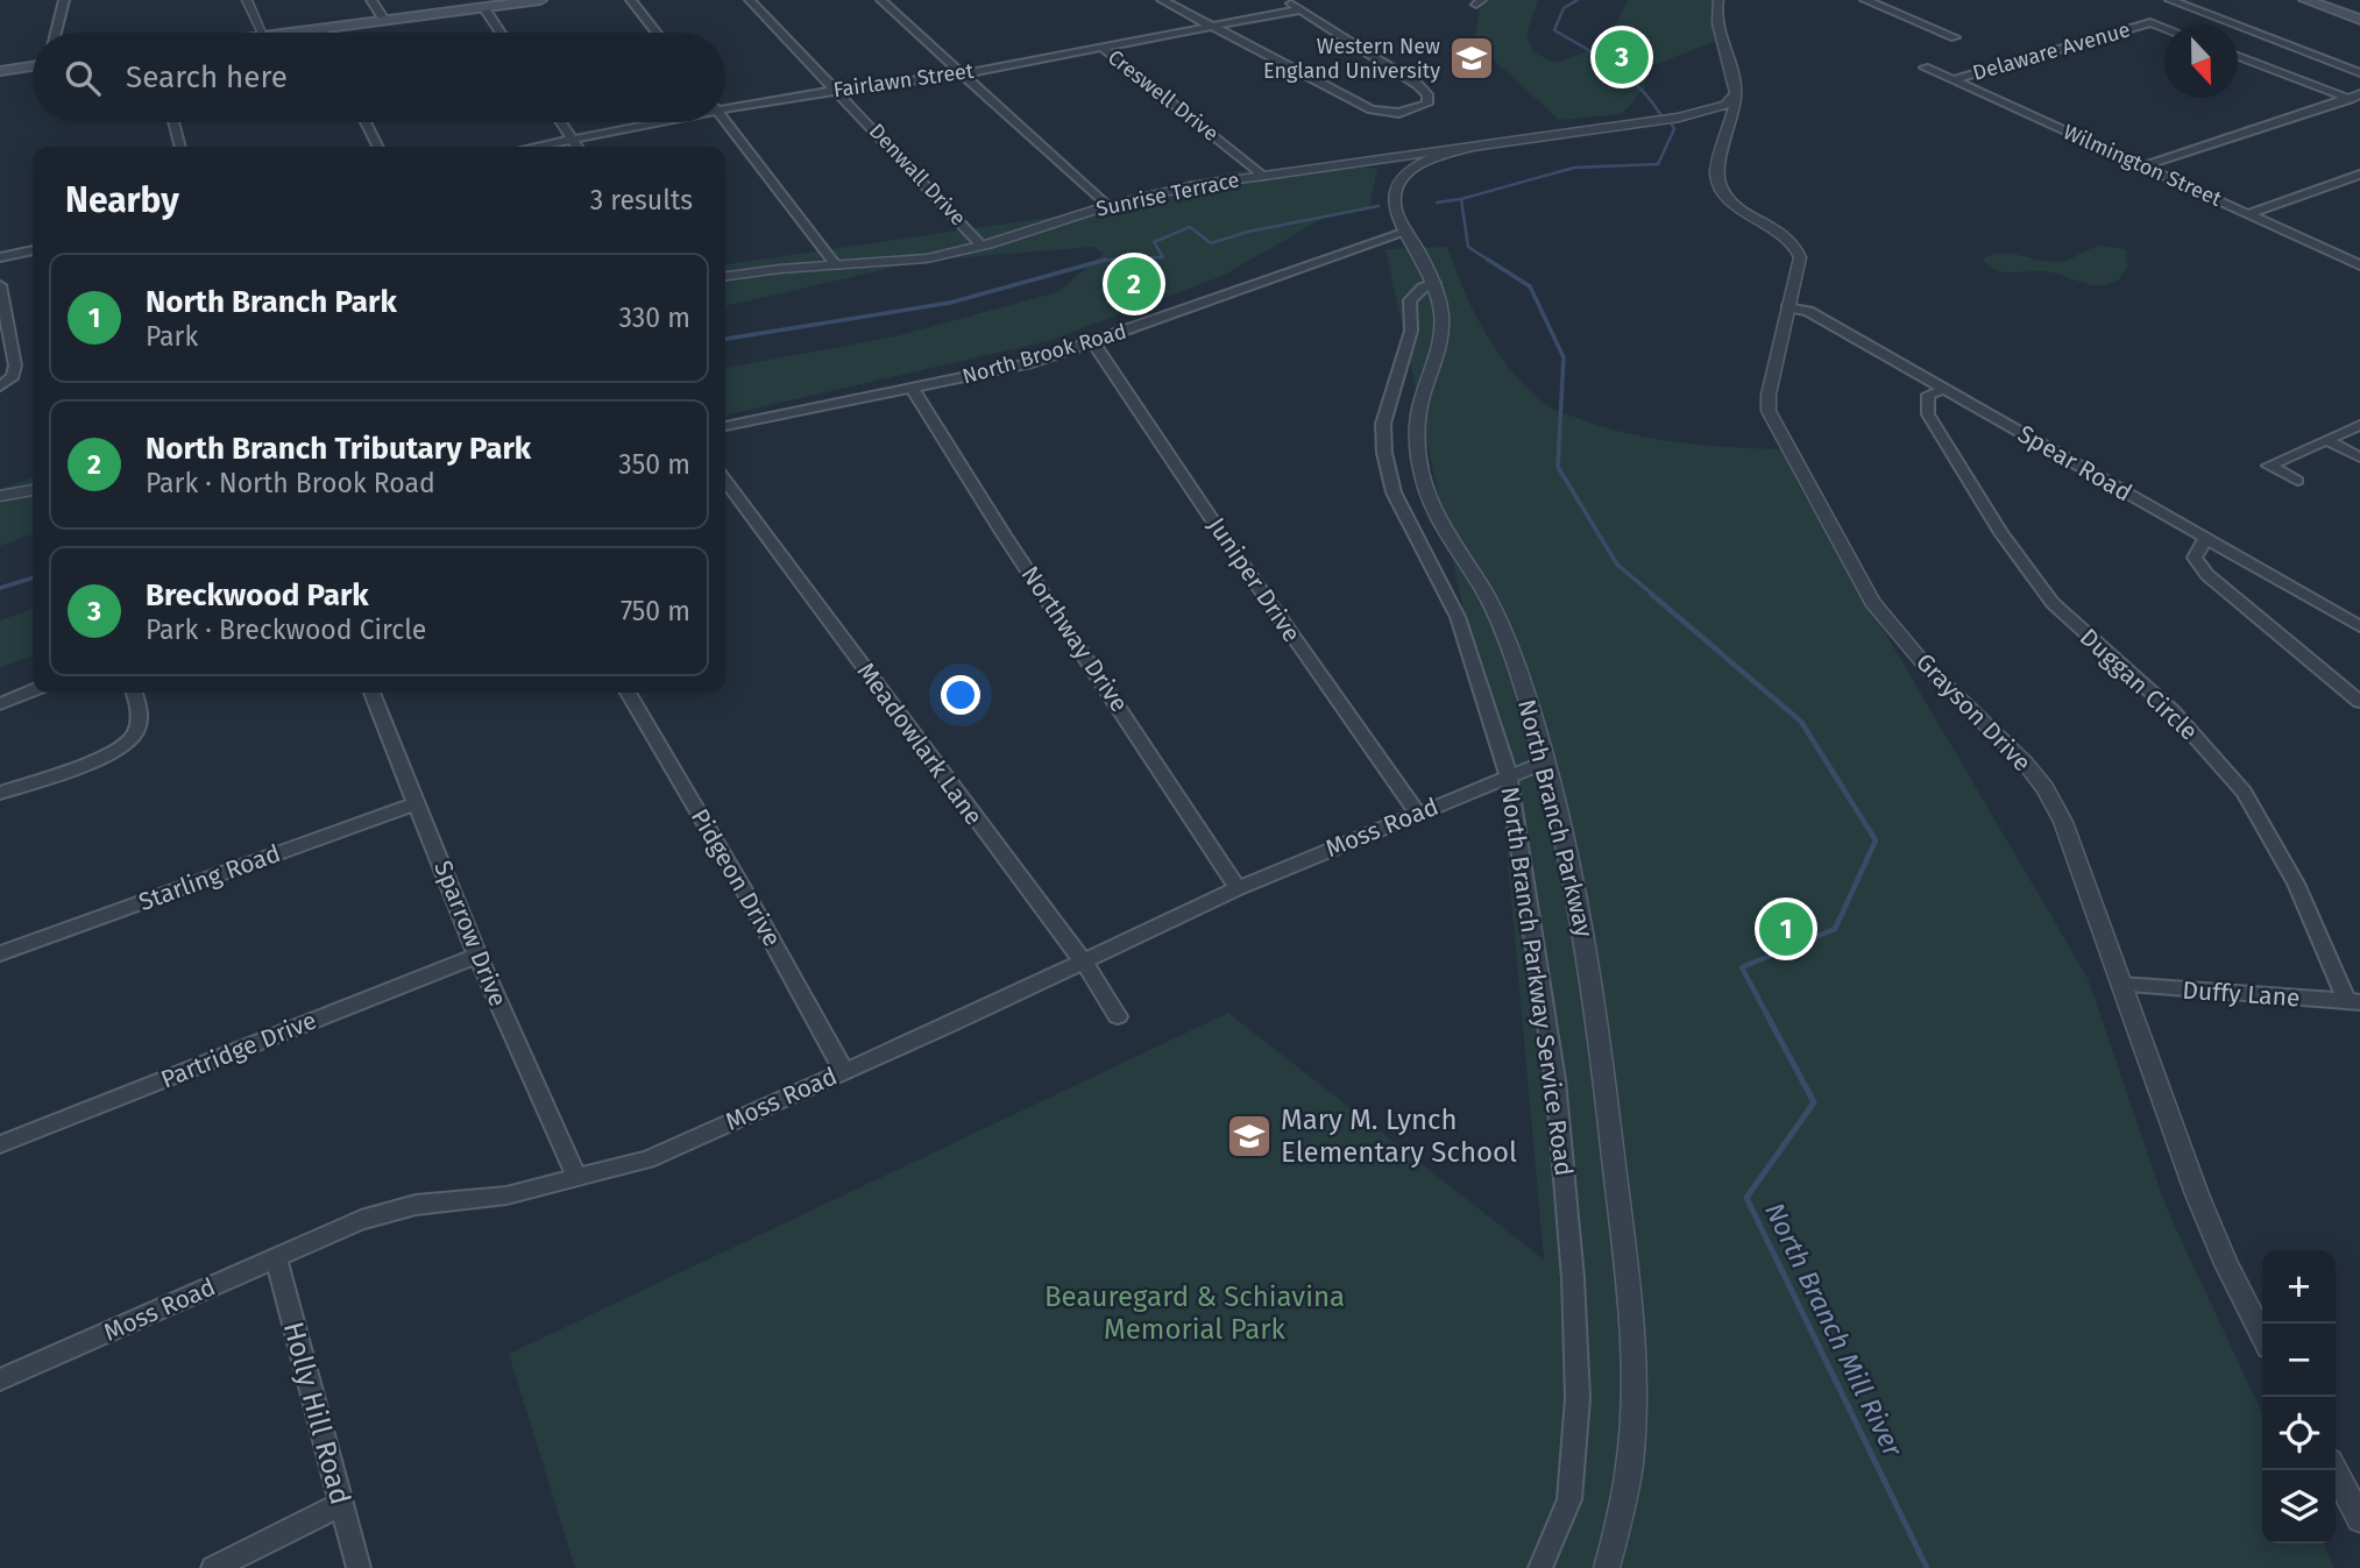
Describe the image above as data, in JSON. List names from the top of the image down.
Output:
{
  "streets": {
    "street": [
      "Delaware Avenue",
      "Fairlawn Street",
      "Creswell Drive",
      "Wilmington Street",
      "Denwall Drive",
      "Sunrise Terrace",
      "North Brook Road",
      "Spear Road",
      "Juniper Drive",
      "Northway Drive",
      "Duggan Circle",
      "Grayson Drive",
      "Meadowlark Lane",
      "North Branch Parkway",
      "Moss Road",
      "Starling Road",
      "Pidgeon Drive",
      "Sparrow Drive",
      "North Branch Parkway Service Road",
      "Duffy Lane",
      "Partridge Drive",
      "Holly Hill Road"
    ]
  },
  "crossings": [
    ["Delaware Avenue", "Wilmington Street"],
    ["Fairlawn Street", "Creswell Drive"],
    ["Fairlawn Street", "Denwall Drive"],
    ["Creswell Drive", "Sunrise Terrace"],
    ["Denwall Drive", "Sunrise Terrace"],
    ["North Brook Road", "Juniper Drive"],
    ["North Brook Road", "Northway Drive"],
    ["North Brook Road", "North Branch Parkway"],
    ["Spear Road", "Duggan Circle"],
    ["Spear Road", "Grayson Drive"],
    ["Juniper Drive", "Moss Road"],
    ["Northway Drive", "Moss Road"],
    ["Duggan Circle", "Duffy Lane"],
    ["Grayson Drive", "Duffy Lane"],
    ["Meadowlark Lane", "Moss Road"],
    ["North Branch Parkway", "Moss Road"],
    ["North Branch Parkway", "North Branch Parkway Service Road"],
    ["Moss Road", "Pidgeon Drive"],
    ["Moss Road", "Sparrow Drive"],
    ["Moss Road", "North Branch Parkway Service Road"],
    ["Moss Road", "Holly Hill Road"],
    ["Starling Road", "Sparrow Drive"],
    ["Sparrow Drive", "Partridge Drive"]
  ],
  "water": ["North Branch Mill River"],
  "parks": ["Beauregard & Schiavina Memorial Park"],
  "places": {
    "school or university": ["Western New England University", "Mary M. Lynch Elementary School"]
  },
  "north": "bottom",
  "page": {
    "pins": ["3", "2", "1"],
    "search": "Search here",
    "heading": ["Nearby", "3 results"],
    "list": [
      {
        "mark": "1",
        "name": "North Branch Park",
        "note": "Park",
        "value": "330 m"
      },
      {
        "mark": "2",
        "name": "North Branch Tributary Park",
        "note": "Park · North Brook Road",
        "value": "350 m"
      },
      {
        "mark": "3",
        "name": "Breckwood Park",
        "note": "Park · Breckwood Circle",
        "value": "750 m"
      }
    ],
    "map_buttons": ["+", "−"]
  }
}
